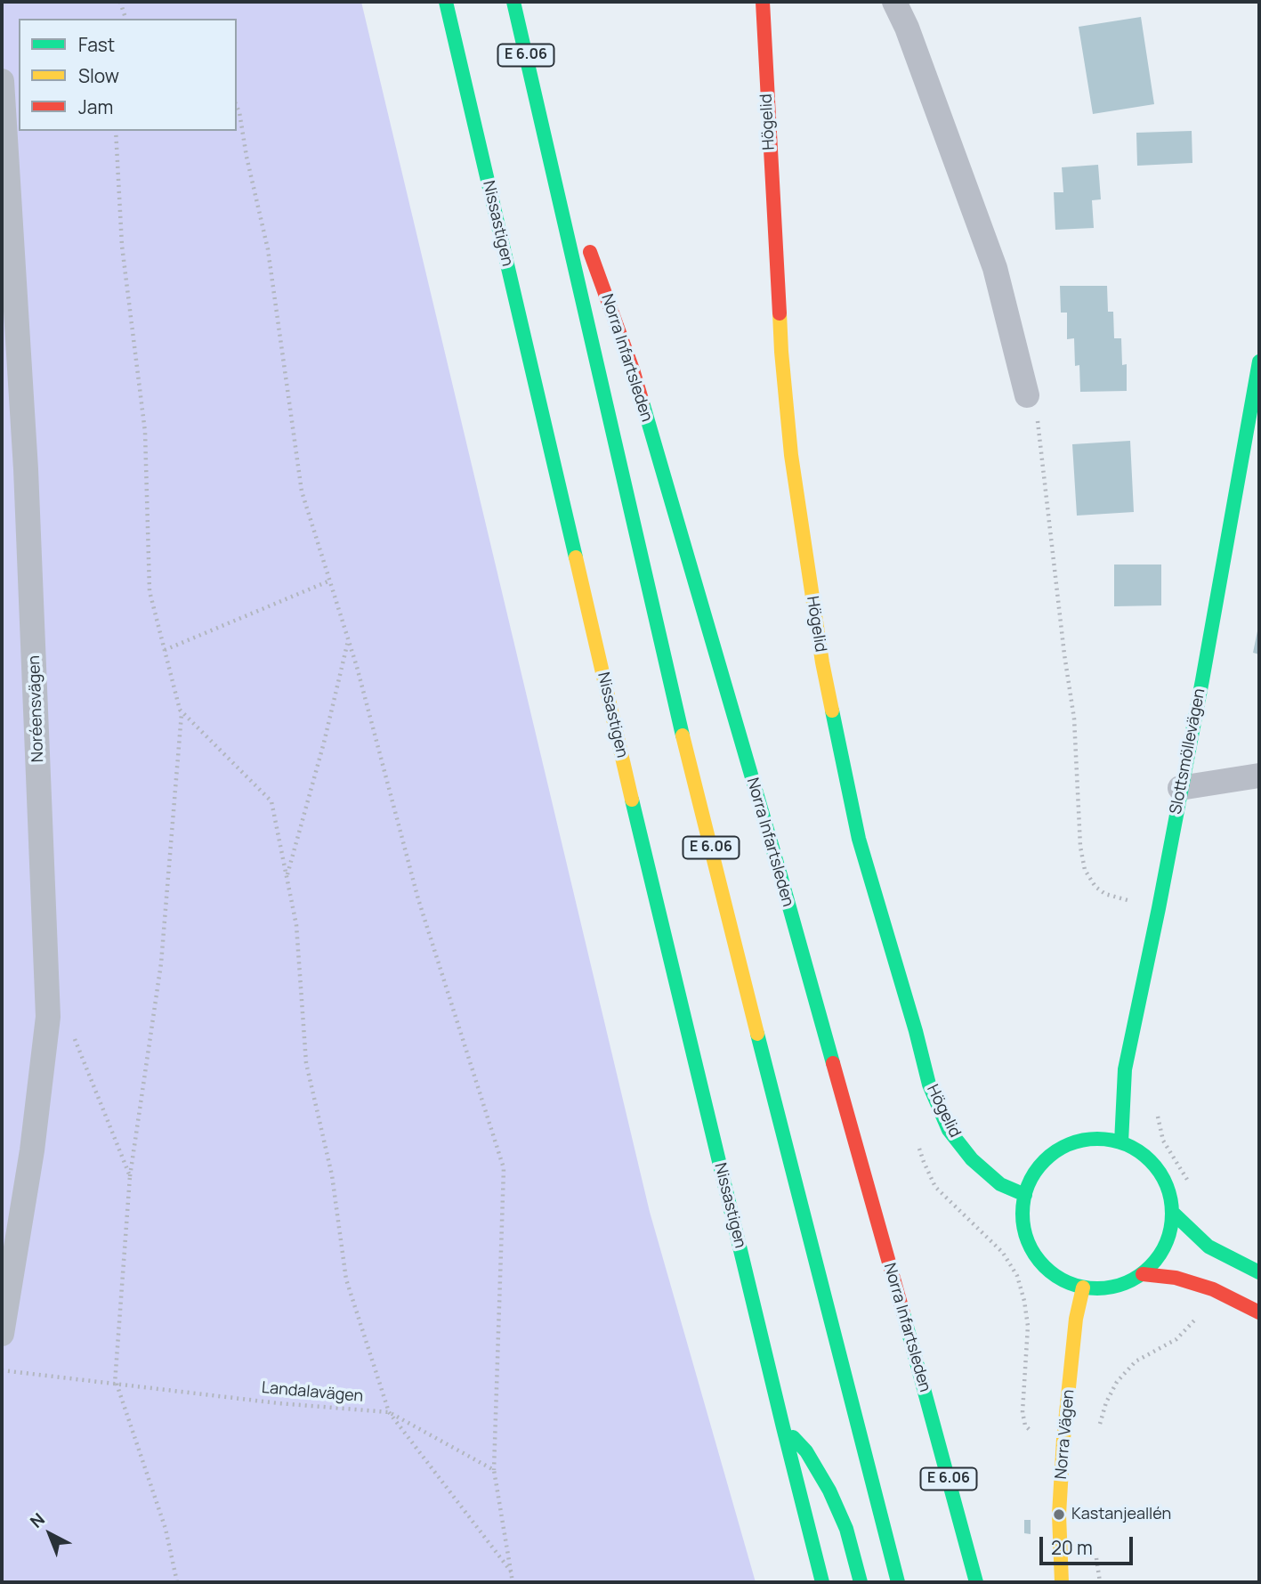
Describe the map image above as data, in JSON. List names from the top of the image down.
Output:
{
  "streets": {
    "main road": [
      "E 6.06",
      "Högelid",
      "Nissastigen",
      "Norra Infartsleden",
      "Slottsmöllevägen",
      "Norra Vägen"
    ],
    "street": ["Noréensvägen"],
    "path": ["Landalavägen"]
  },
  "crossings": [
    ["Högelid", "Slottsmöllevägen"],
    ["Högelid", "Norra Vägen"],
    ["Slottsmöllevägen", "Norra Vägen"]
  ],
  "places": ["Kastanjeallén"],
  "legend": ["Fast", "Slow", "Jam"],
  "scale_bar": "20 m",
  "north": "top left"
}
